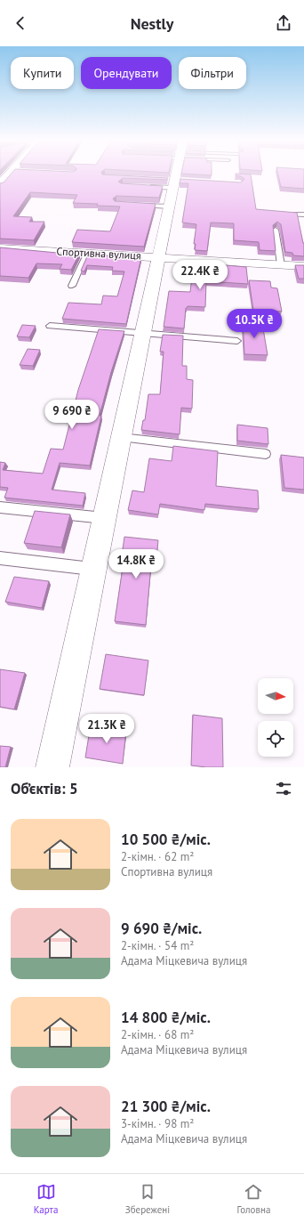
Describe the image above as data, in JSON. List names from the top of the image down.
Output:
{
  "streets": {
    "street": ["Спортивна вулиця"]
  },
  "north": "right",
  "page": {
    "header": "Nestly",
    "chip": ["Купити", "Орендувати", "Фільтри"],
    "price": [
      "22.4K ₴",
      "10.5K ₴",
      "9 690 ₴",
      "14.8K ₴",
      "21.3K ₴"
    ],
    "heading": "Об’єктів: 5",
    "list": [
      {
        "name": "10 500 ₴/міс.",
        "note": "2-кімн. · 62 m² · Спортивна вулиця"
      },
      {
        "name": "9 690 ₴/міс.",
        "note": "2-кімн. · 54 m² · Адама Міцкевича вулиця"
      },
      {
        "name": "14 800 ₴/міс.",
        "note": "2-кімн. · 68 m² · Адама Міцкевича вулиця"
      },
      {
        "name": "21 300 ₴/міс.",
        "note": "3-кімн. · 98 m² · Адама Міцкевича вулиця"
      }
    ],
    "tabs": ["Карта", "Збережені", "Головна"]
  }
}
